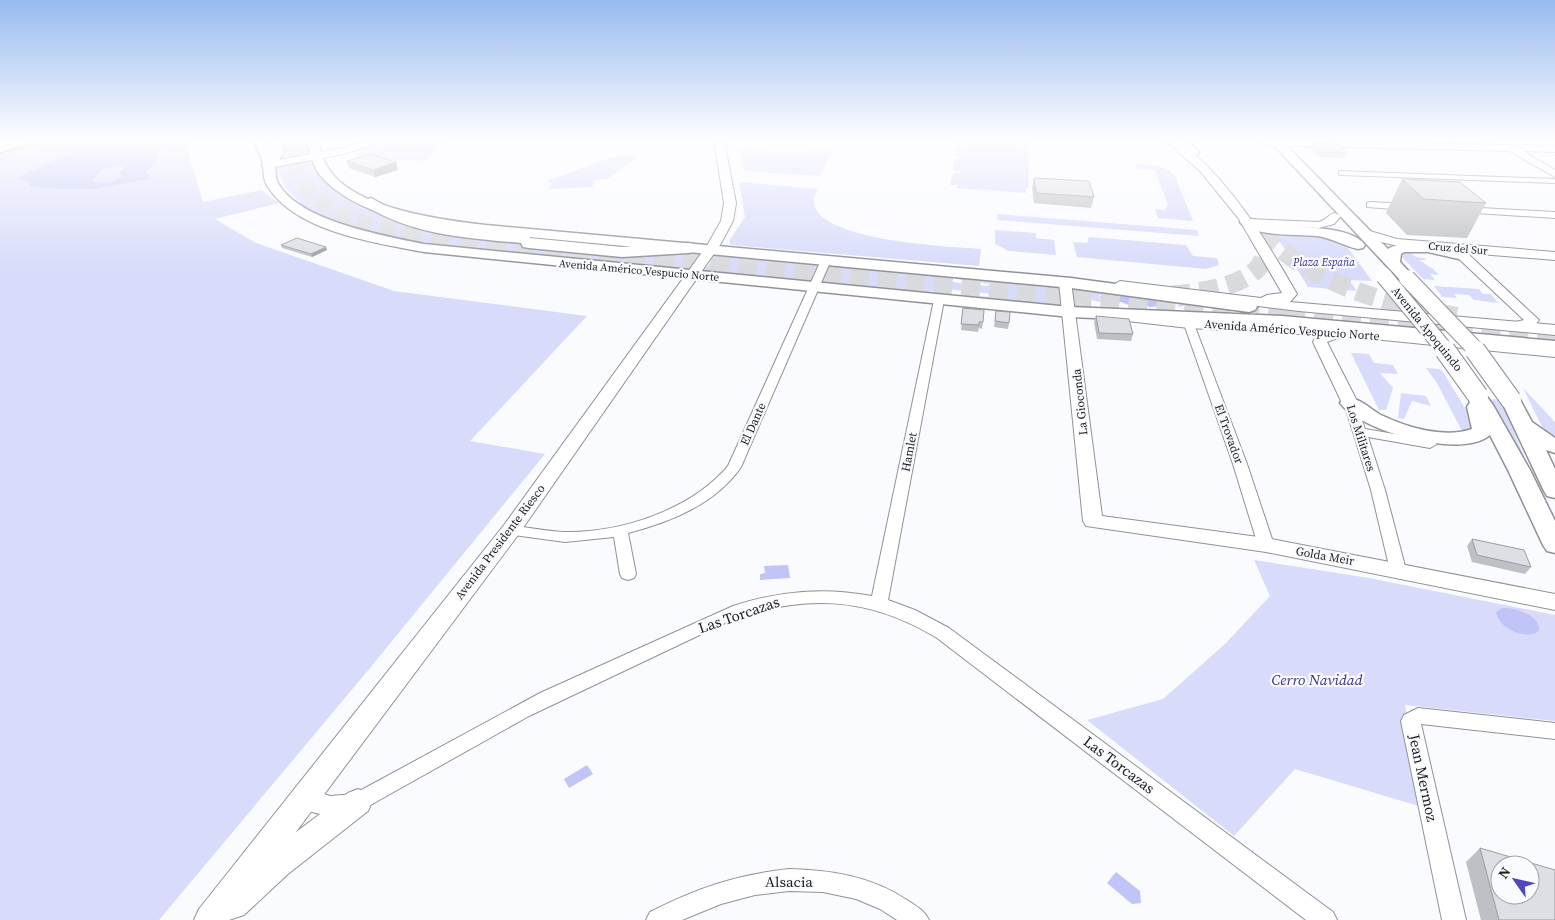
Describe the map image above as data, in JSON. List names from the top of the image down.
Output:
{
  "streets": {
    "main road": ["Avenida Américo Vespucio Norte", "Avenida Apoquindo", "Avenida Presidente Riesco"],
    "street": [
      "Cruz del Sur",
      "La Gioconda",
      "El Dante",
      "El Trovador",
      "Los Militares",
      "Hamlet",
      "Golda Meir",
      "Las Torcazas",
      "Jean Mermoz",
      "Alsacia"
    ]
  },
  "crossings": [
    ["Cruz del Sur", "Avenida Apoquindo"],
    ["Avenida Américo Vespucio Norte", "La Gioconda"],
    ["Avenida Américo Vespucio Norte", "El Dante"],
    ["Avenida Américo Vespucio Norte", "El Trovador"],
    ["Avenida Américo Vespucio Norte", "Los Militares"],
    ["Avenida Américo Vespucio Norte", "Hamlet"],
    ["Avenida Américo Vespucio Norte", "Avenida Presidente Riesco"],
    ["La Gioconda", "Golda Meir"],
    ["El Dante", "Avenida Presidente Riesco"],
    ["El Trovador", "Golda Meir"],
    ["Los Militares", "Golda Meir"],
    ["Hamlet", "Las Torcazas"],
    ["Avenida Presidente Riesco", "Las Torcazas"]
  ],
  "parks": ["Plaza España", "Cerro Navidad"],
  "north": "top left"
}
